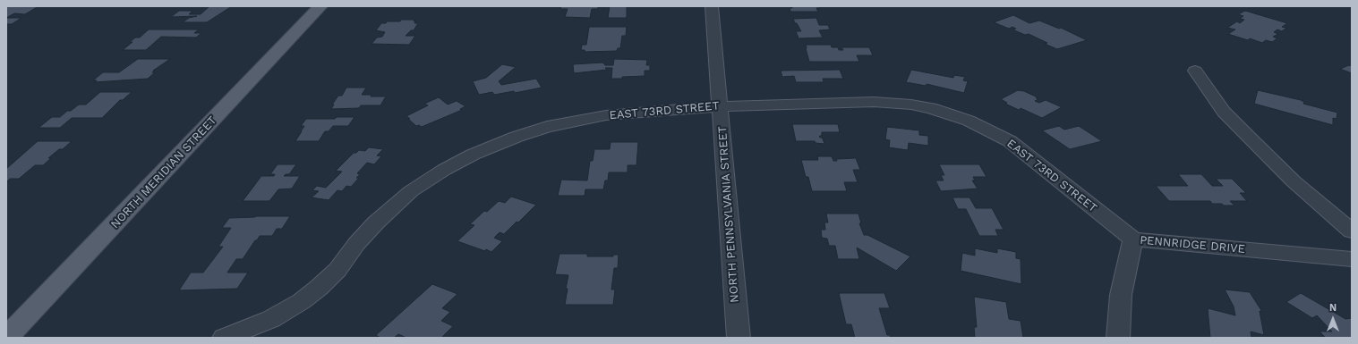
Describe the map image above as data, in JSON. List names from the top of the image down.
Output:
{
  "streets": {
    "main road": ["NORTH MERIDIAN STREET"],
    "street": ["EAST 73RD STREET", "NORTH PENNSYLVANIA STREET", "PENNRIDGE DRIVE"]
  },
  "crossings": [
    ["EAST 73RD STREET", "NORTH PENNSYLVANIA STREET"],
    ["EAST 73RD STREET", "PENNRIDGE DRIVE"]
  ],
  "north": "top"
}
